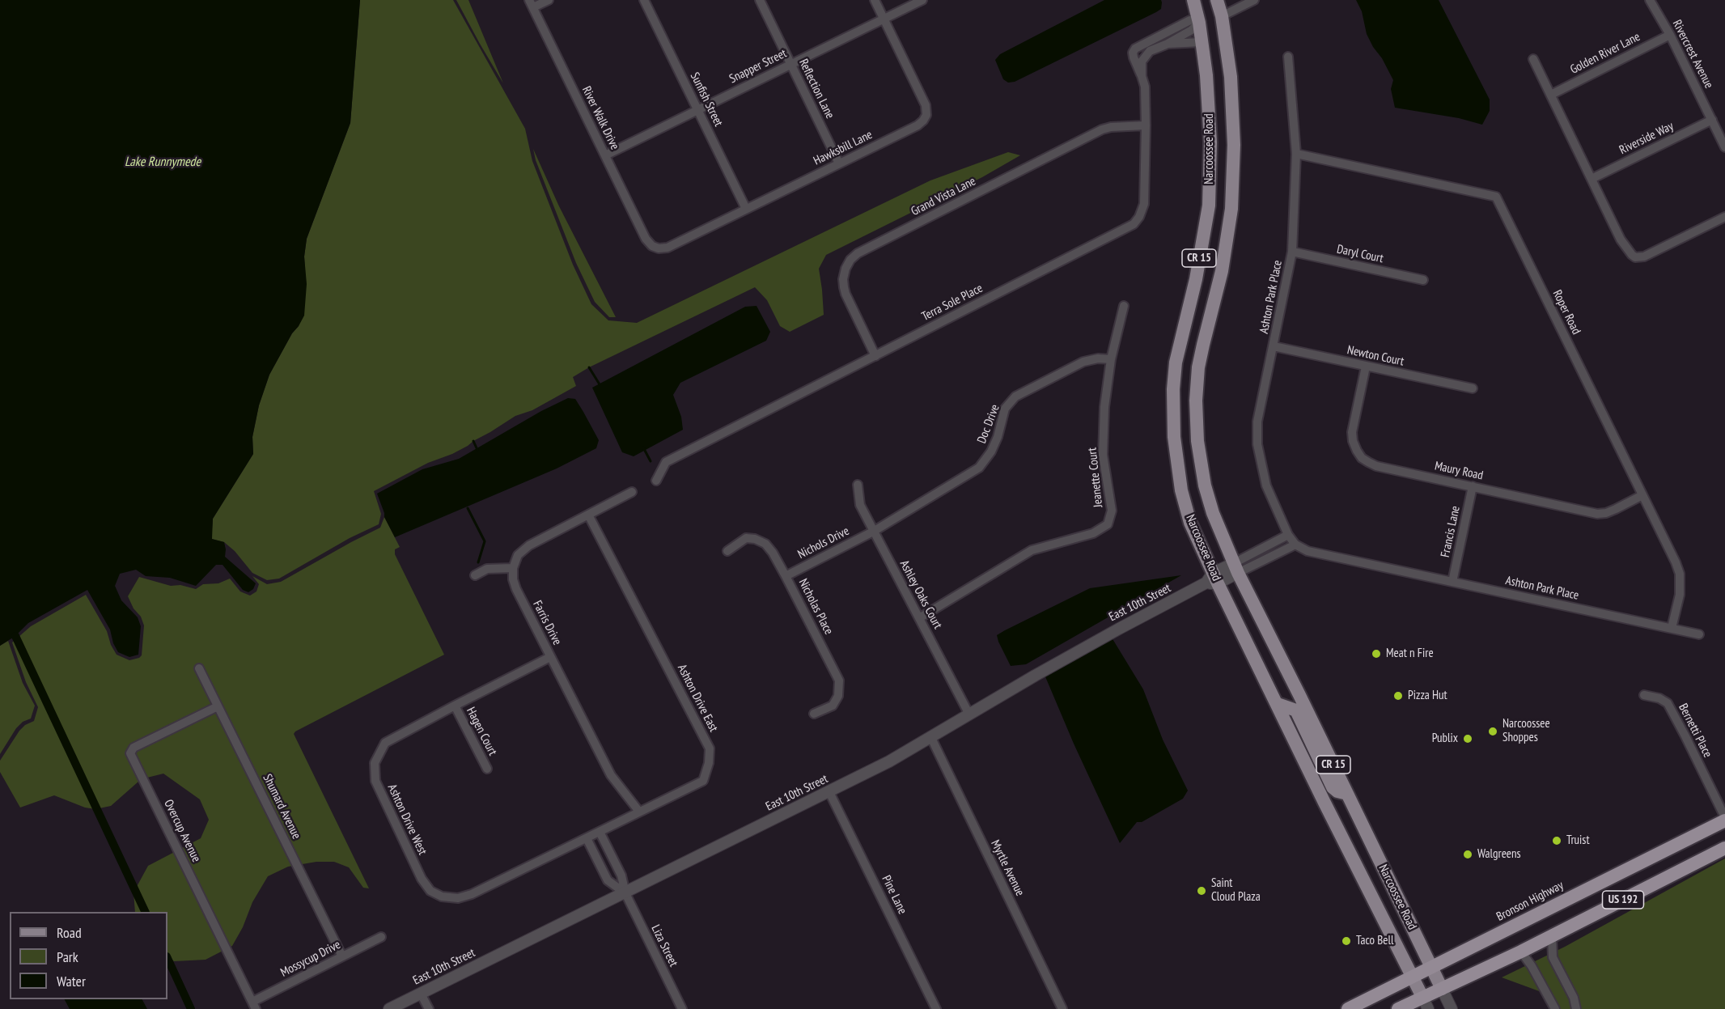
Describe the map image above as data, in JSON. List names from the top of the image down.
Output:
{
  "streets": {
    "highway": ["US 192", "Bronson Highway"],
    "main road": ["Narcoossee Road", "CR 15"],
    "street": [
      "Golden River Lane",
      "Rivercrest Avenue",
      "Snapper Street",
      "Reflection Lane",
      "Sunfish Street",
      "River Walk Drive",
      "Riverside Way",
      "Hawksbill Lane",
      "Grand Vista Lane",
      "Daryl Court",
      "Ashton Park Place",
      "Terra Sole Place",
      "Roper Road",
      "Newton Court",
      "Doc Drive",
      "Maury Road",
      "Jeanette Court",
      "Francis Lane",
      "Nichols Drive",
      "Ashley Oaks Court",
      "East 10th Street",
      "Nicholas Place",
      "Farris Drive",
      "Ashton Drive East",
      "Bernetti Place",
      "Hagen Court",
      "Shumard Avenue",
      "Ashton Drive West",
      "Overcup Avenue",
      "Myrtle Avenue",
      "Pine Lane",
      "Liza Street",
      "Mossycup Drive"
    ]
  },
  "crossings": [
    ["Golden River Lane", "Rivercrest Avenue"],
    ["Rivercrest Avenue", "Riverside Way"],
    ["Snapper Street", "Reflection Lane"],
    ["Snapper Street", "Sunfish Street"],
    ["Snapper Street", "River Walk Drive"],
    ["Snapper Street", "Hawksbill Lane"],
    ["Reflection Lane", "Hawksbill Lane"],
    ["Sunfish Street", "Hawksbill Lane"],
    ["River Walk Drive", "Hawksbill Lane"],
    ["Narcoossee Road", "Terra Sole Place"],
    ["Narcoossee Road", "East 10th Street"],
    ["Narcoossee Road", "US 192"],
    ["Narcoossee Road", "Bronson Highway"],
    ["Grand Vista Lane", "Terra Sole Place"],
    ["Daryl Court", "Ashton Park Place"],
    ["Ashton Park Place", "Roper Road"],
    ["Ashton Park Place", "Newton Court"],
    ["Ashton Park Place", "Francis Lane"],
    ["Roper Road", "Maury Road"],
    ["Newton Court", "Maury Road"],
    ["Doc Drive", "Jeanette Court"],
    ["Doc Drive", "Nichols Drive"],
    ["Doc Drive", "Ashley Oaks Court"],
    ["Maury Road", "Francis Lane"],
    ["Jeanette Court", "Ashley Oaks Court"],
    ["Nichols Drive", "Ashley Oaks Court"],
    ["Nichols Drive", "Nicholas Place"],
    ["Ashley Oaks Court", "East 10th Street"],
    ["East 10th Street", "Myrtle Avenue"],
    ["East 10th Street", "Pine Lane"],
    ["East 10th Street", "Liza Street"],
    ["Farris Drive", "Ashton Drive East"],
    ["Farris Drive", "Ashton Drive West"],
    ["Ashton Drive East", "Ashton Drive West"],
    ["Ashton Drive East", "Liza Street"],
    ["Bernetti Place", "Bronson Highway"],
    ["Hagen Court", "Ashton Drive West"],
    ["Shumard Avenue", "Overcup Avenue"],
    ["Shumard Avenue", "Mossycup Drive"],
    ["Overcup Avenue", "Mossycup Drive"]
  ],
  "water": ["Lake Runnymede"],
  "places": [
    "Meat n Fire",
    "Pizza Hut",
    "Narcoossee Shoppes",
    "Publix",
    "Truist",
    "Walgreens",
    "Saint Cloud Plaza",
    "Taco Bell"
  ],
  "legend": ["Road", "Park", "Water"]
}
